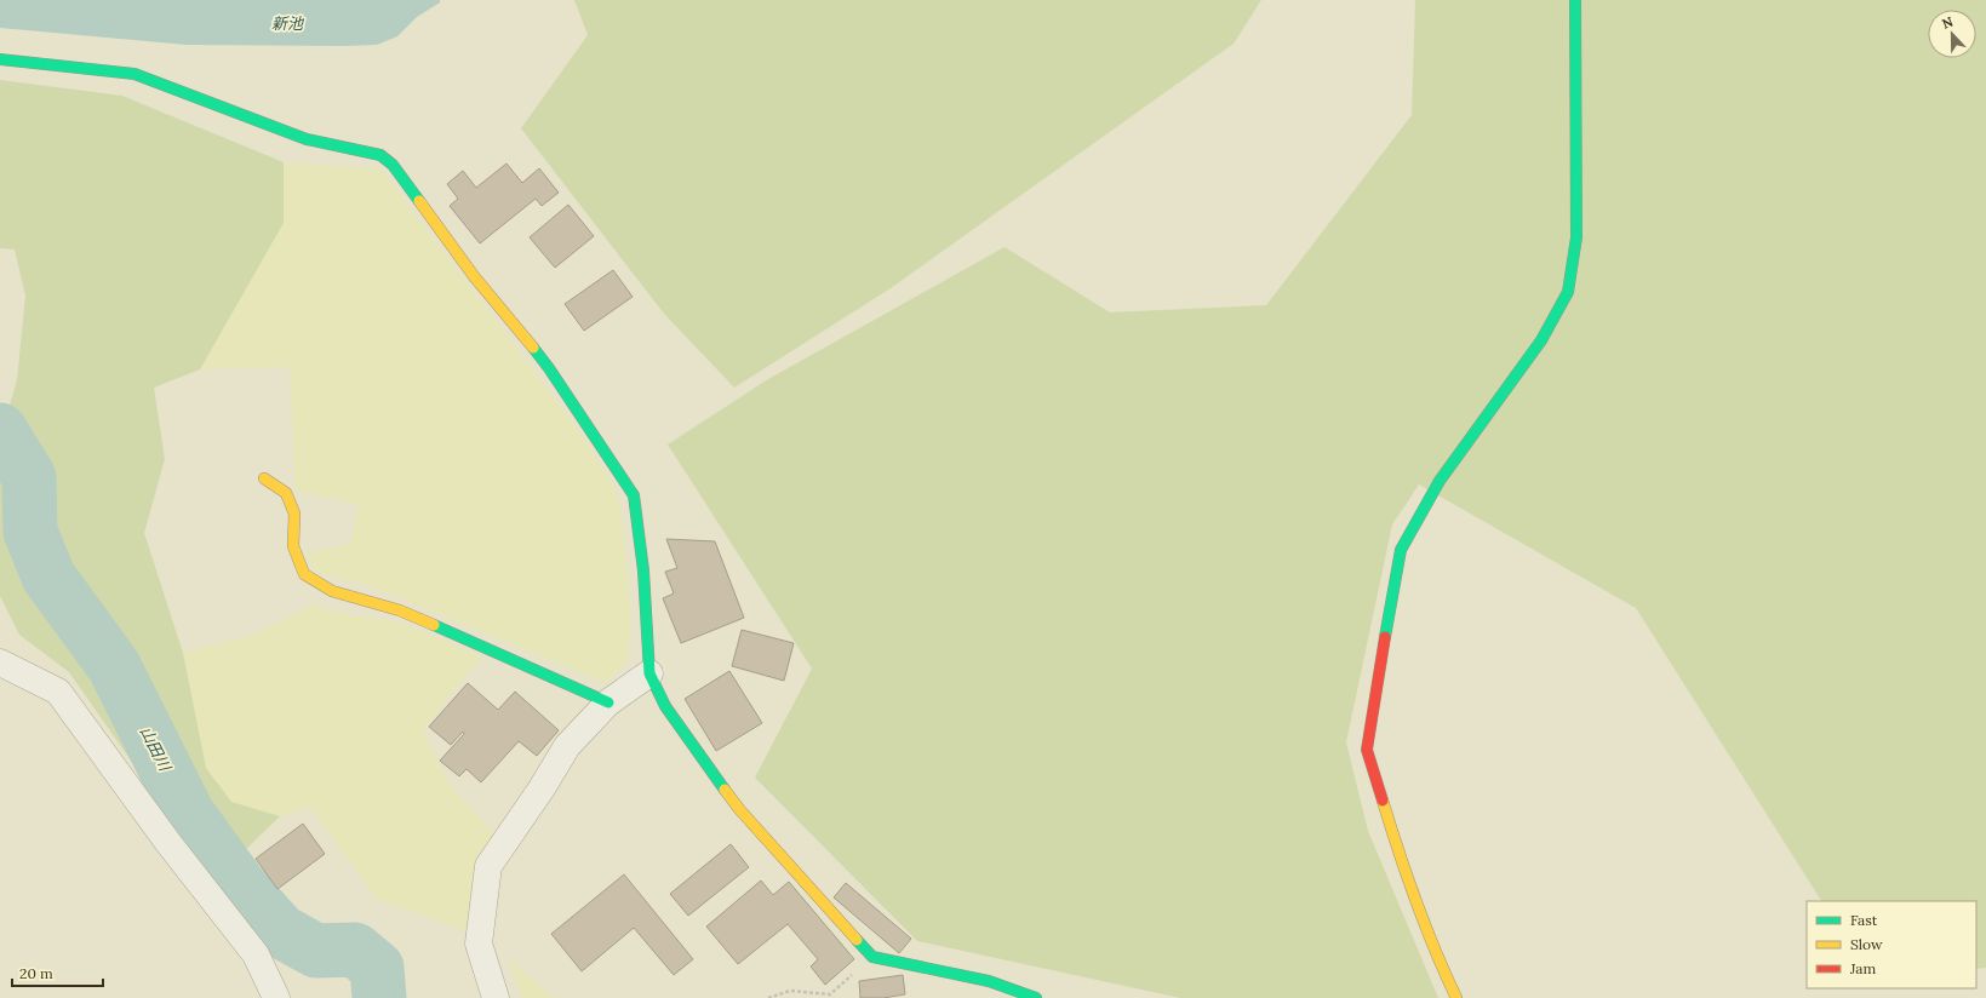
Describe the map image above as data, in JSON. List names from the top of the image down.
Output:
{
  "water": ["新池", "山田川"],
  "legend": ["Fast", "Slow", "Jam"],
  "scale_bar": "20 m",
  "north": "top"
}
